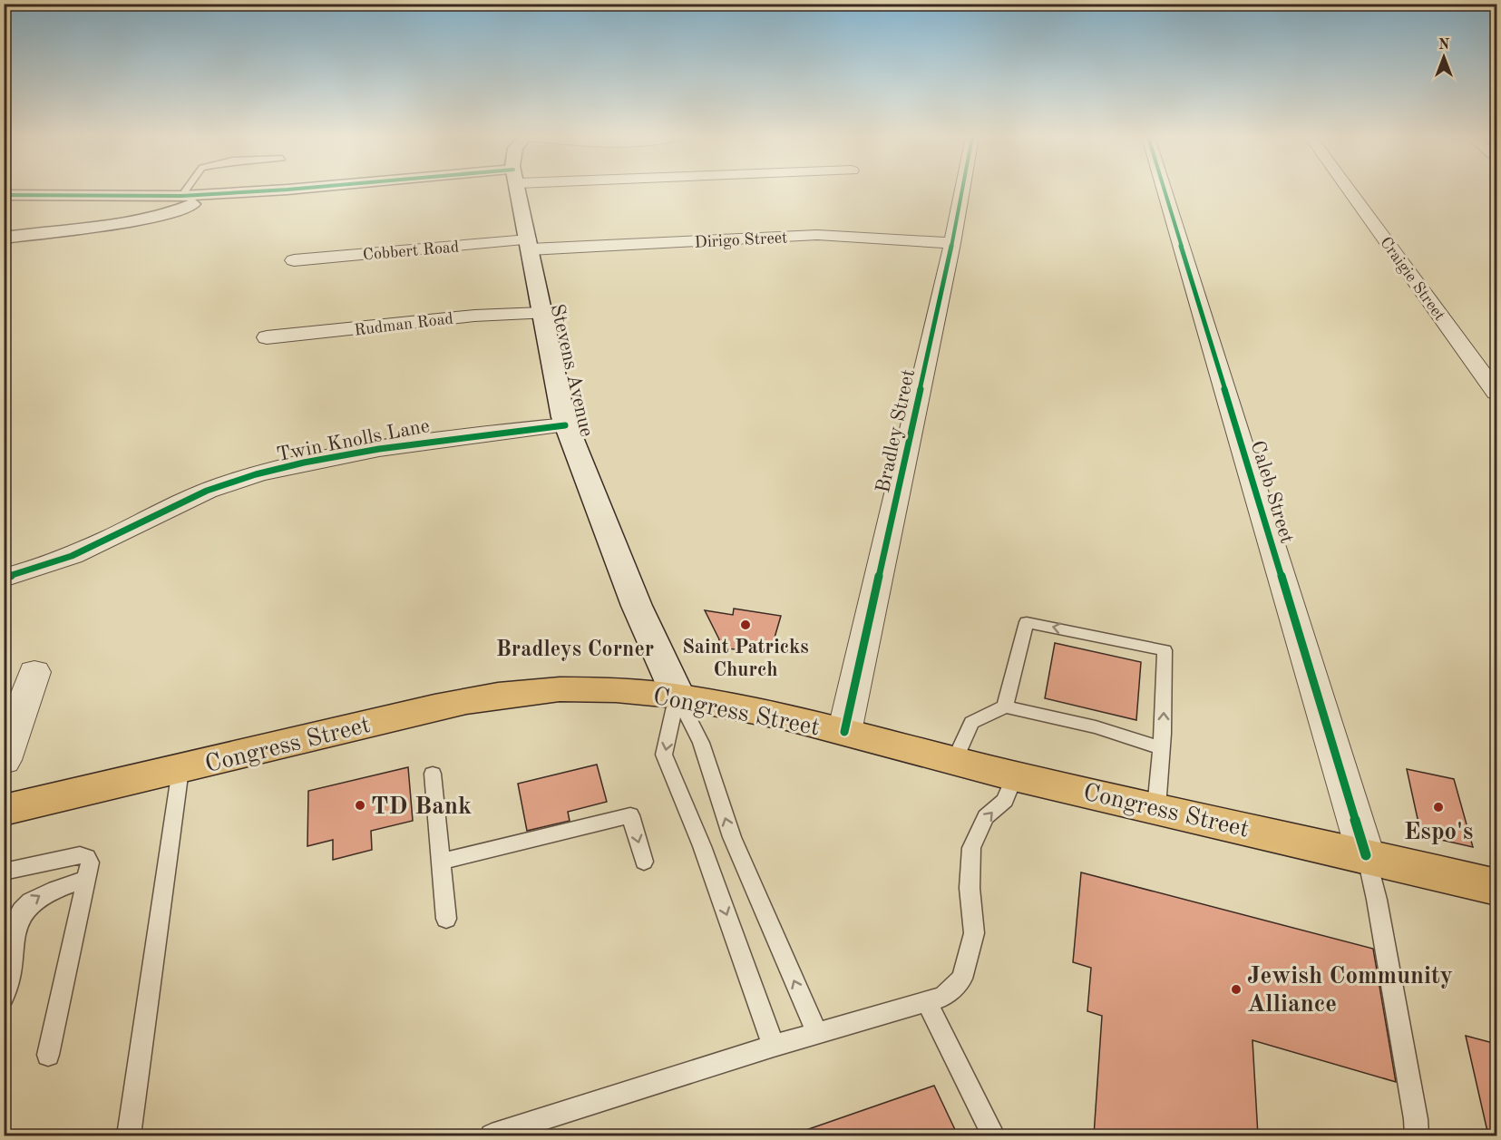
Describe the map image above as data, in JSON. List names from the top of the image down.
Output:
{
  "streets": {
    "main road": ["Congress Street"],
    "street": [
      "Dirigo Street",
      "Cobbert Road",
      "Craigie Street",
      "Rudman Road",
      "Stevens Avenue",
      "Bradley Street",
      "Twin Knolls Lane",
      "Caleb Street"
    ]
  },
  "crossings": [
    ["Dirigo Street", "Cobbert Road"],
    ["Dirigo Street", "Stevens Avenue"],
    ["Dirigo Street", "Bradley Street"],
    ["Cobbert Road", "Stevens Avenue"],
    ["Rudman Road", "Stevens Avenue"],
    ["Stevens Avenue", "Twin Knolls Lane"],
    ["Stevens Avenue", "Congress Street"],
    ["Bradley Street", "Congress Street"],
    ["Caleb Street", "Congress Street"]
  ],
  "districts": ["Bradleys Corner"],
  "places": [
    "Saint Patricks Church",
    "TD Bank",
    "Espo's",
    "Jewish Community Alliance"
  ],
  "north": "top"
}
